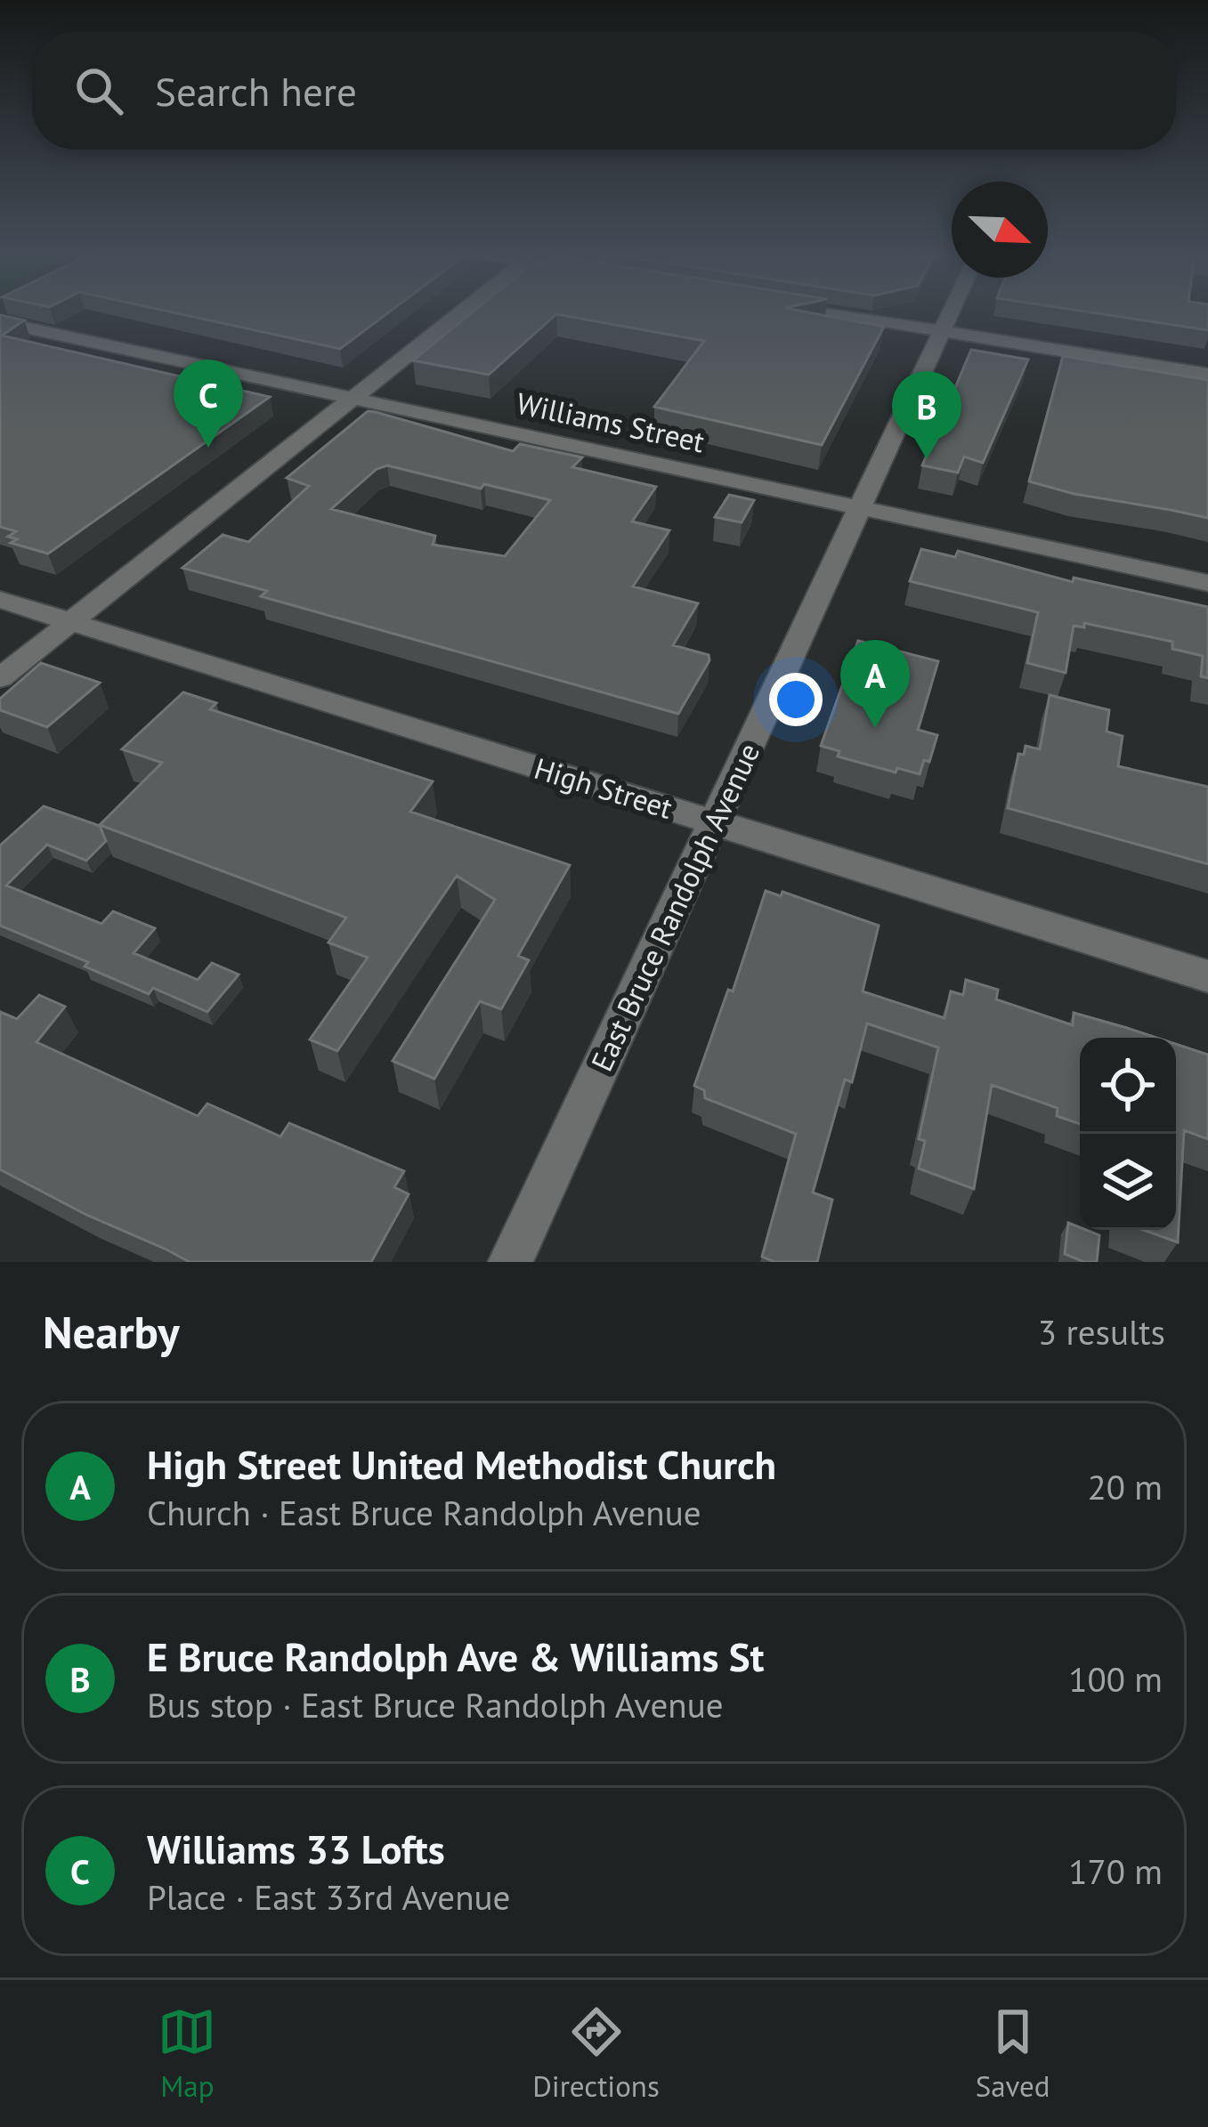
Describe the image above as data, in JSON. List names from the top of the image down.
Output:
{
  "streets": {
    "street": ["Williams Street", "High Street", "East Bruce Randolph Avenue"]
  },
  "crossings": [
    ["Williams Street", "East Bruce Randolph Avenue"],
    ["High Street", "East Bruce Randolph Avenue"]
  ],
  "north": "bottom right",
  "page": {
    "search": "Search here",
    "pins": ["C", "B", "A"],
    "heading": ["Nearby", "3 results"],
    "list": [
      {
        "mark": "A",
        "name": "High Street United Methodist Church",
        "note": "Church · East Bruce Randolph Avenue",
        "value": "20 m"
      },
      {
        "mark": "B",
        "name": "E Bruce Randolph Ave & Williams St",
        "note": "Bus stop · East Bruce Randolph Avenue",
        "value": "100 m"
      },
      {
        "mark": "C",
        "name": "Williams 33 Lofts",
        "note": "Place · East 33rd Avenue",
        "value": "170 m"
      }
    ],
    "nav": ["Map", "Directions", "Saved"]
  }
}
